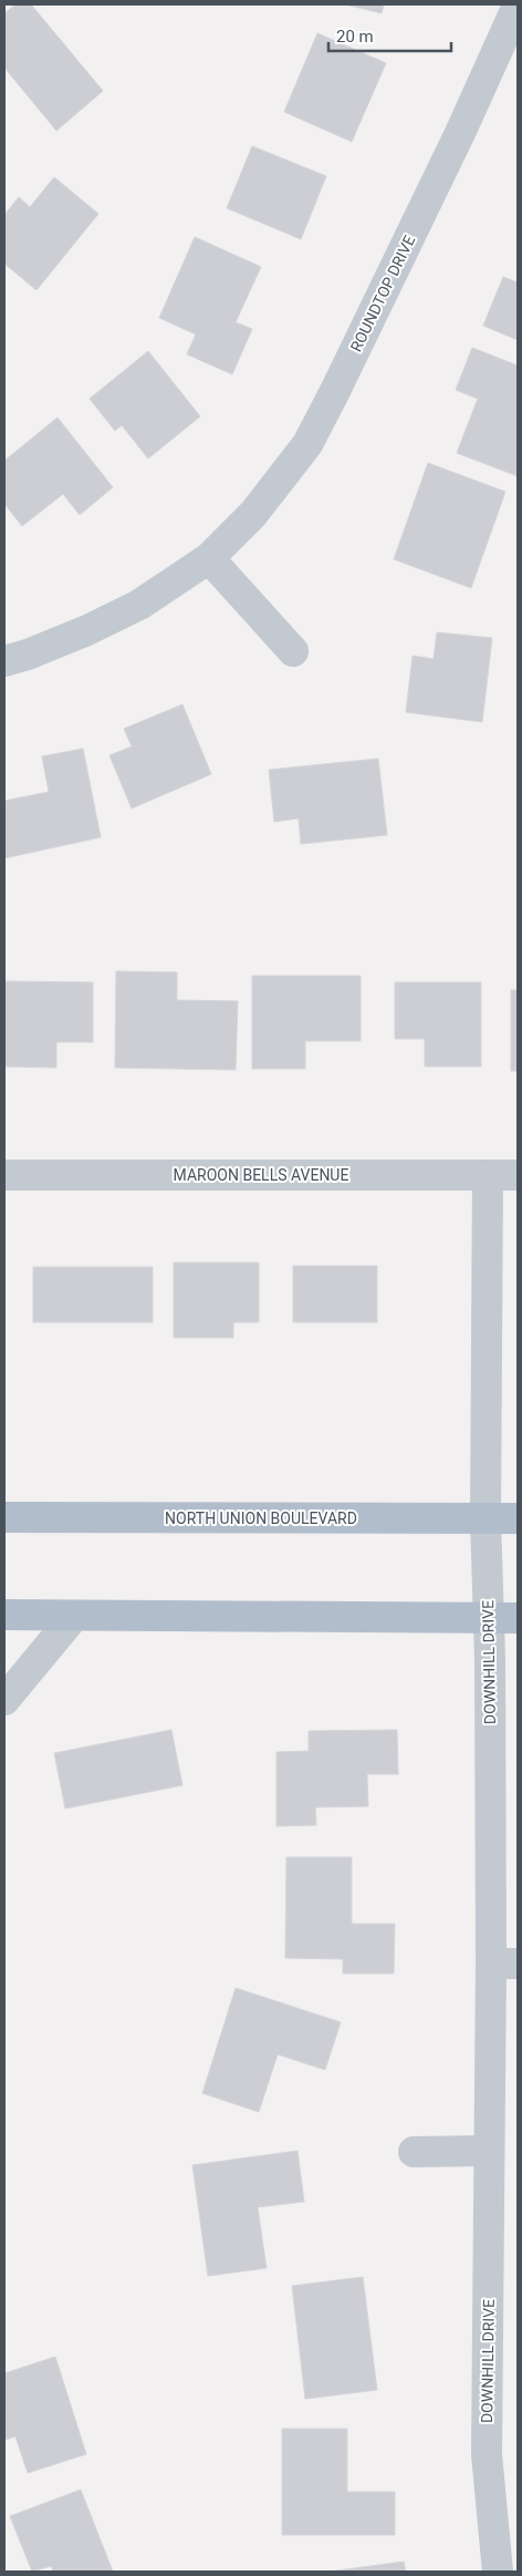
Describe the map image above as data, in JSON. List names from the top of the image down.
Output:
{
  "streets": {
    "main road": ["NORTH UNION BOULEVARD"],
    "street": ["ROUNDTOP DRIVE", "MAROON BELLS AVENUE", "DOWNHILL DRIVE"]
  },
  "crossings": [
    ["MAROON BELLS AVENUE", "DOWNHILL DRIVE"],
    ["NORTH UNION BOULEVARD", "DOWNHILL DRIVE"]
  ],
  "scale_bar": "20 m"
}
